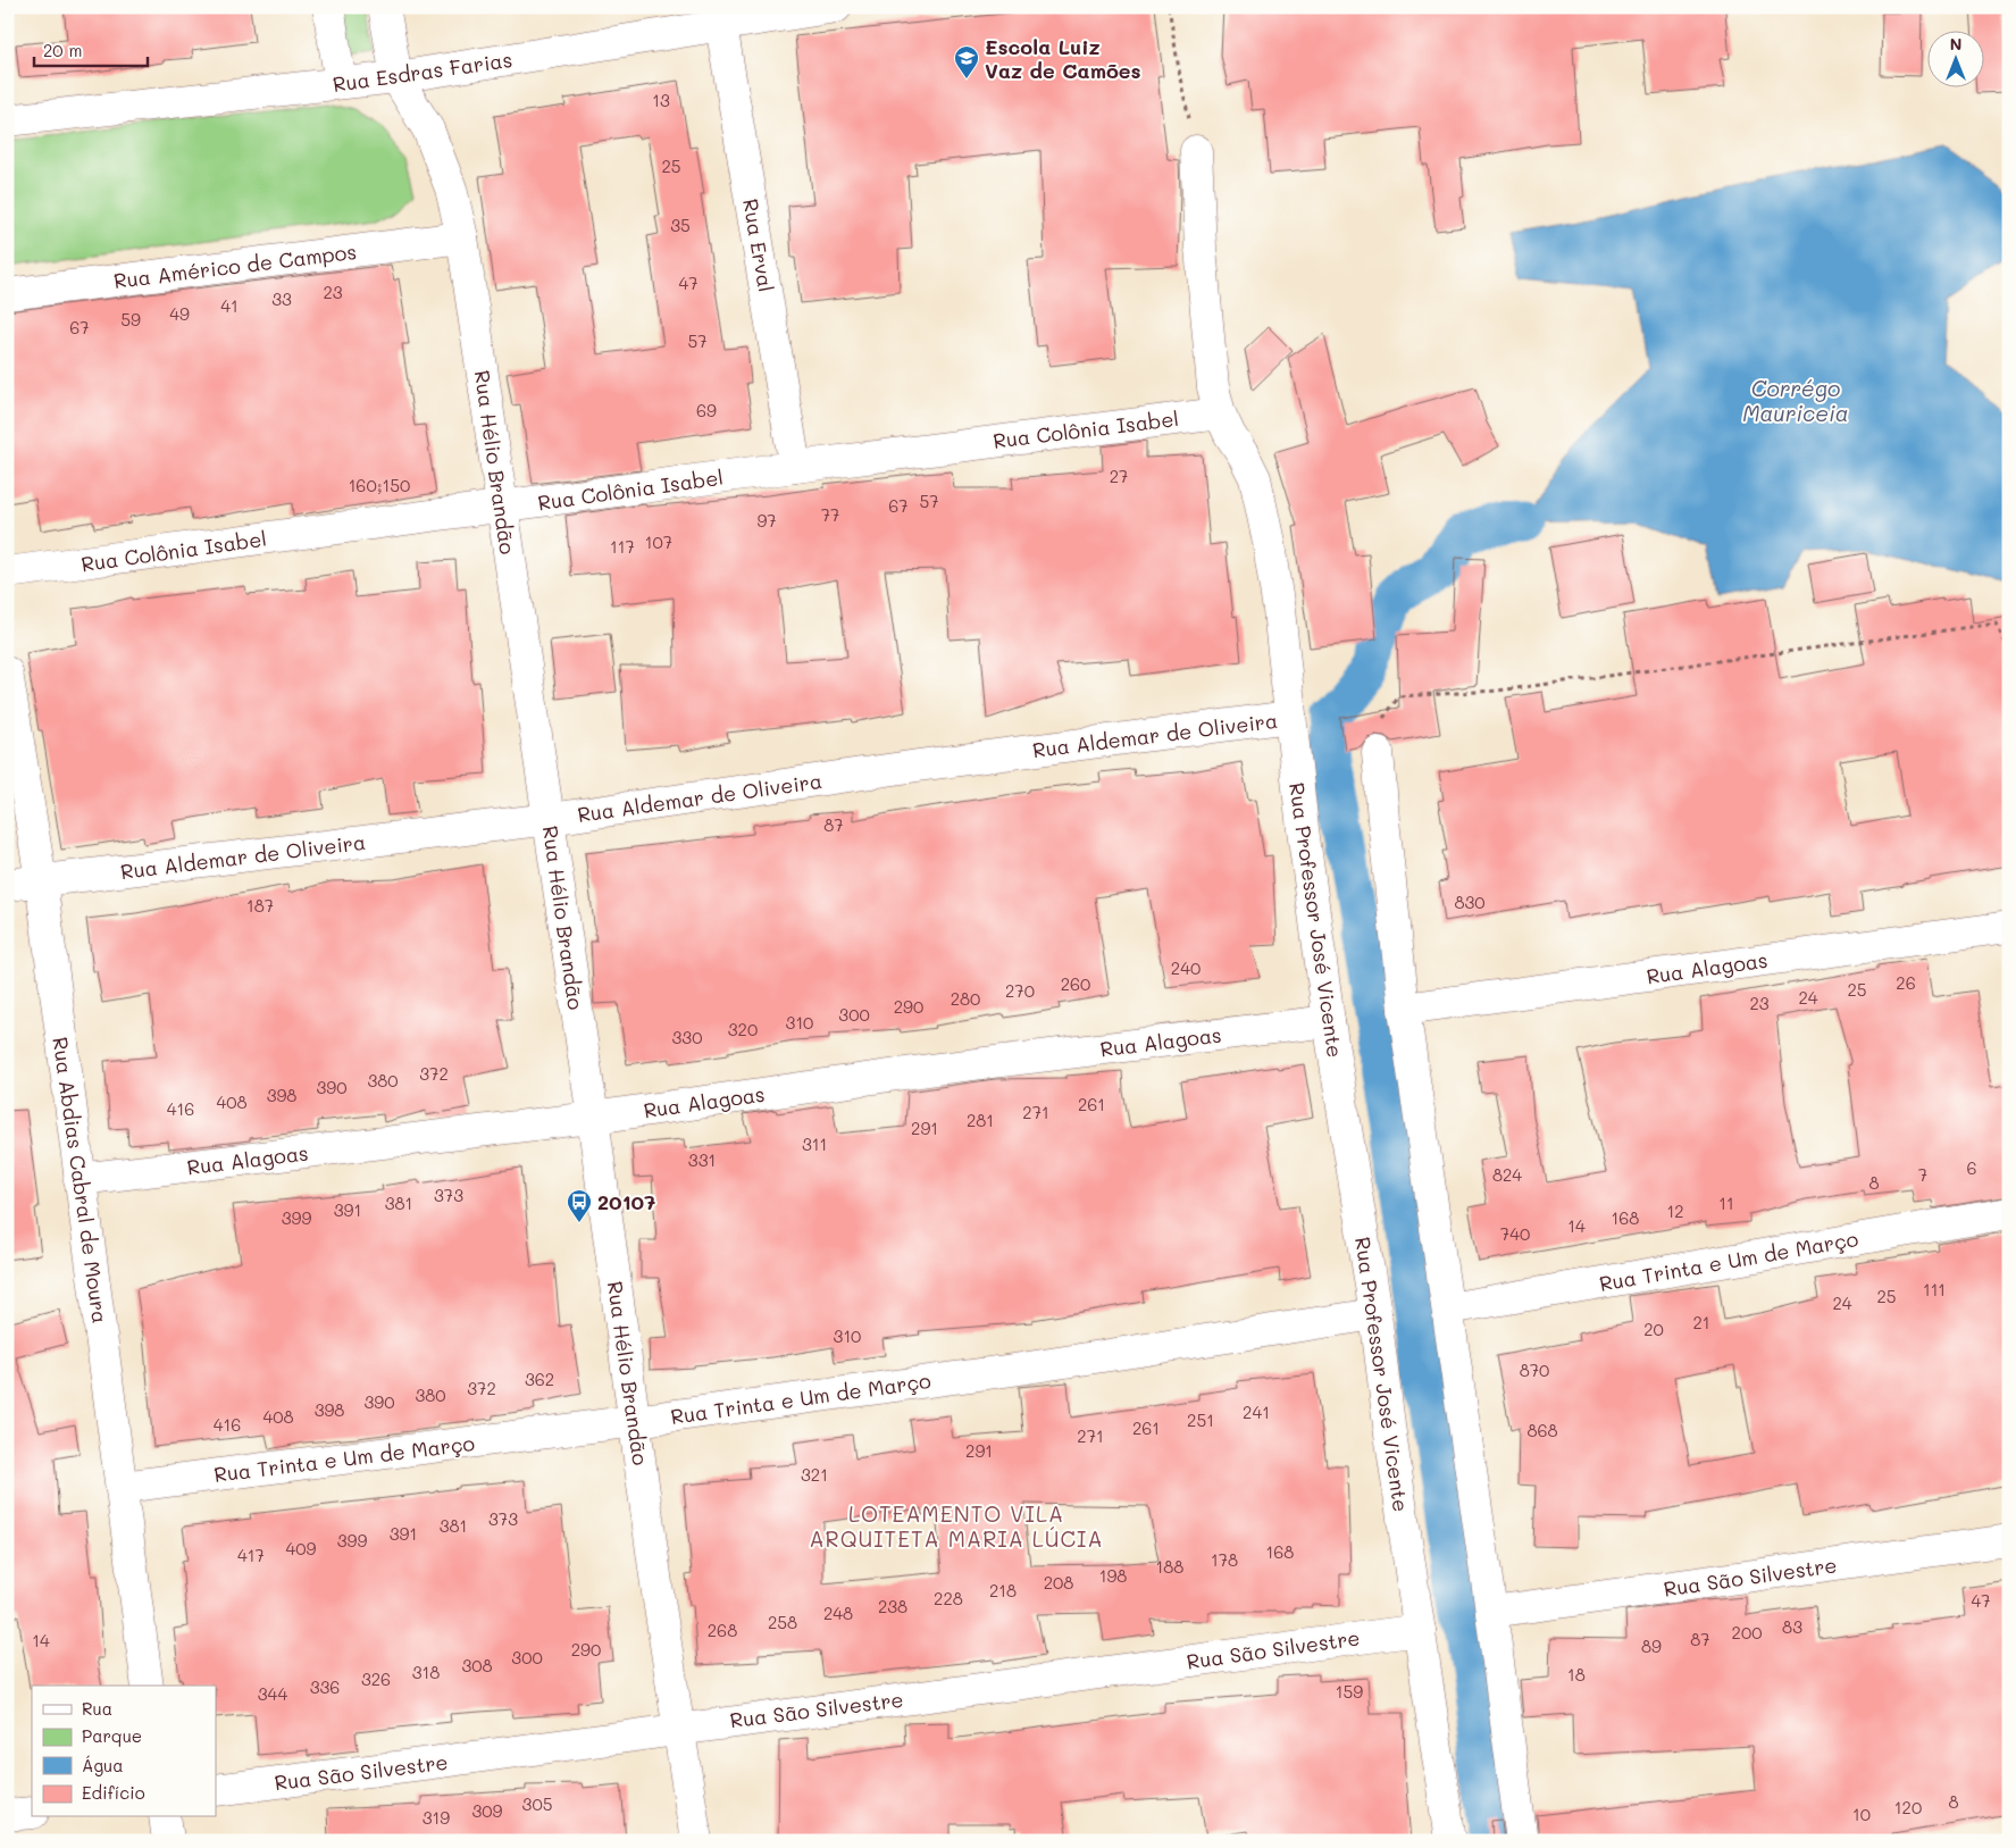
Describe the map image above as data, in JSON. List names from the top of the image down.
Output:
{
  "streets": {
    "street": [
      "Rua Esdras Farias",
      "Rua Erval",
      "Rua Américo de Campos",
      "Rua Colônia Isabel",
      "Rua Hélio Brandão",
      "Rua Aldemar de Oliveira",
      "Rua Professor José Vicente",
      "Rua Alagoas",
      "Rua Abdias Cabral de Moura",
      "Rua Trinta e Um de Março",
      "Rua São Silvestre"
    ]
  },
  "crossings": [
    ["Rua Esdras Farias", "Rua Erval"],
    ["Rua Esdras Farias", "Rua Hélio Brandão"],
    ["Rua Erval", "Rua Colônia Isabel"],
    ["Rua Américo de Campos", "Rua Hélio Brandão"],
    ["Rua Colônia Isabel", "Rua Hélio Brandão"],
    ["Rua Colônia Isabel", "Rua Professor José Vicente"],
    ["Rua Hélio Brandão", "Rua Aldemar de Oliveira"],
    ["Rua Hélio Brandão", "Rua Alagoas"],
    ["Rua Hélio Brandão", "Rua Trinta e Um de Março"],
    ["Rua Hélio Brandão", "Rua São Silvestre"],
    ["Rua Aldemar de Oliveira", "Rua Professor José Vicente"],
    ["Rua Aldemar de Oliveira", "Rua Abdias Cabral de Moura"],
    ["Rua Professor José Vicente", "Rua Alagoas"],
    ["Rua Professor José Vicente", "Rua Trinta e Um de Março"],
    ["Rua Professor José Vicente", "Rua São Silvestre"],
    ["Rua Alagoas", "Rua Abdias Cabral de Moura"],
    ["Rua Abdias Cabral de Moura", "Rua Trinta e Um de Março"]
  ],
  "districts": ["LOTEAMENTO VILA ARQUITETA MARIA LÚCIA"],
  "water": ["Corrégo Mauriceia"],
  "places": {
    "school or university": ["Escola Luiz Vaz de Camões"],
    "bus stop": ["20107"]
  },
  "house_numbers": [
    "13",
    "25",
    "35",
    "47",
    "23",
    "33",
    "41",
    "49",
    "59",
    "67",
    "57",
    "69",
    "27",
    "160;150",
    "57",
    "67",
    "77",
    "97",
    "107",
    "117",
    "87",
    "830",
    "187",
    "240",
    "26",
    "260",
    "25",
    "270",
    "24",
    "280",
    "23",
    "290",
    "300",
    "310",
    "320",
    "330",
    "372",
    "380",
    "390",
    "398",
    "408",
    "261",
    "416",
    "271",
    "281",
    "291",
    "311",
    "331",
    "6",
    "824",
    "7",
    "8",
    "373",
    "381",
    "11",
    "391",
    "12",
    "399",
    "168",
    "14",
    "740",
    "111",
    "25",
    "24",
    "21",
    "20",
    "310",
    "870",
    "362",
    "372",
    "380",
    "390",
    "398",
    "241",
    "408",
    "251",
    "416",
    "261",
    "868",
    "271",
    "291",
    "321",
    "373",
    "381",
    "391",
    "399",
    "409",
    "168",
    "417",
    "178",
    "188",
    "198",
    "208",
    "218",
    "228",
    "47",
    "238",
    "248",
    "258",
    "83",
    "268",
    "200",
    "87",
    "14",
    "89",
    "290",
    "300",
    "308",
    "318",
    "18",
    "326",
    "336",
    "159",
    "344",
    "8",
    "305",
    "120",
    "309",
    "10",
    "319"
  ],
  "legend": [
    "Rua",
    "Parque",
    "Água",
    "Edifício"
  ],
  "scale_bar": "20 m",
  "north": "top"
}
